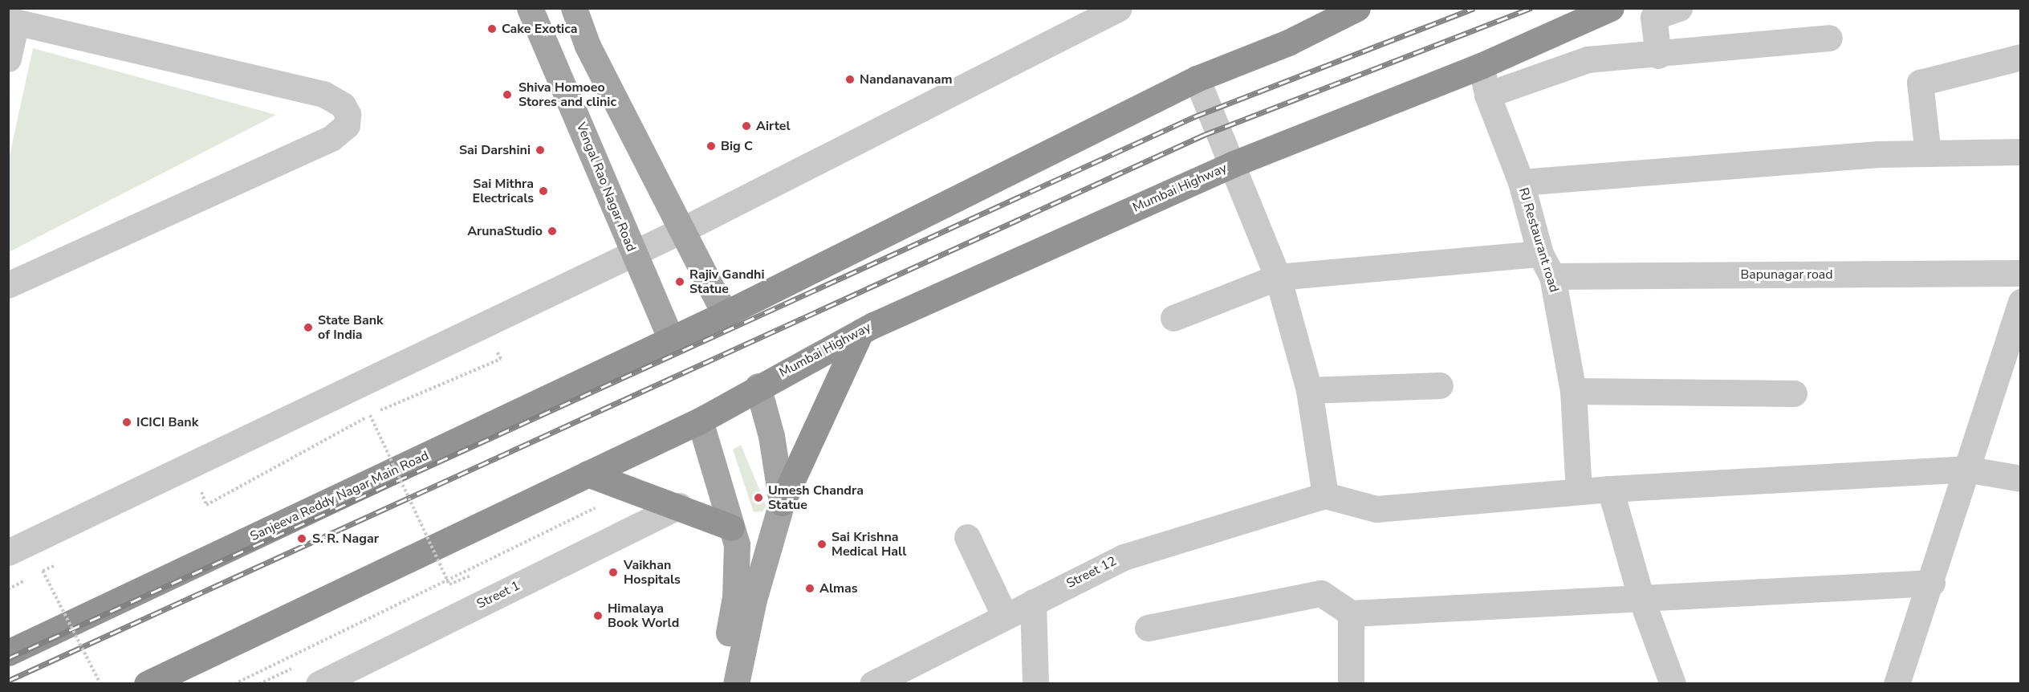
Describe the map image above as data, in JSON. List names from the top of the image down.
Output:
{
  "streets": {
    "highway": ["Mumbai Highway", "Sanjeeva Reddy Nagar Main Road"],
    "main road": ["Vengal Rao Nagar Road"],
    "street": [
      "RJ Restaurant road",
      "Bapunagar road",
      "Street 12",
      "Street 1"
    ]
  },
  "crossings": [
    ["Vengal Rao Nagar Road", "Sanjeeva Reddy Nagar Main Road"],
    ["Mumbai Highway", "RJ Restaurant road"],
    ["RJ Restaurant road", "Bapunagar road"]
  ],
  "places": [
    "Cake Exotica",
    "Nandanavanam",
    "Shiva Homoeo Stores and clinic",
    "Airtel",
    "Big C",
    "Sai Darshini",
    "Sai Mithra Electricals",
    "ArunaStudio",
    "Rajiv Gandhi Statue",
    "State Bank of India",
    "ICICI Bank",
    "Umesh Chandra Statue",
    "S. R. Nagar",
    "Sai Krishna Medical Hall",
    "Vaikhan Hospitals",
    "Almas",
    "Himalaya Book World"
  ]
}
